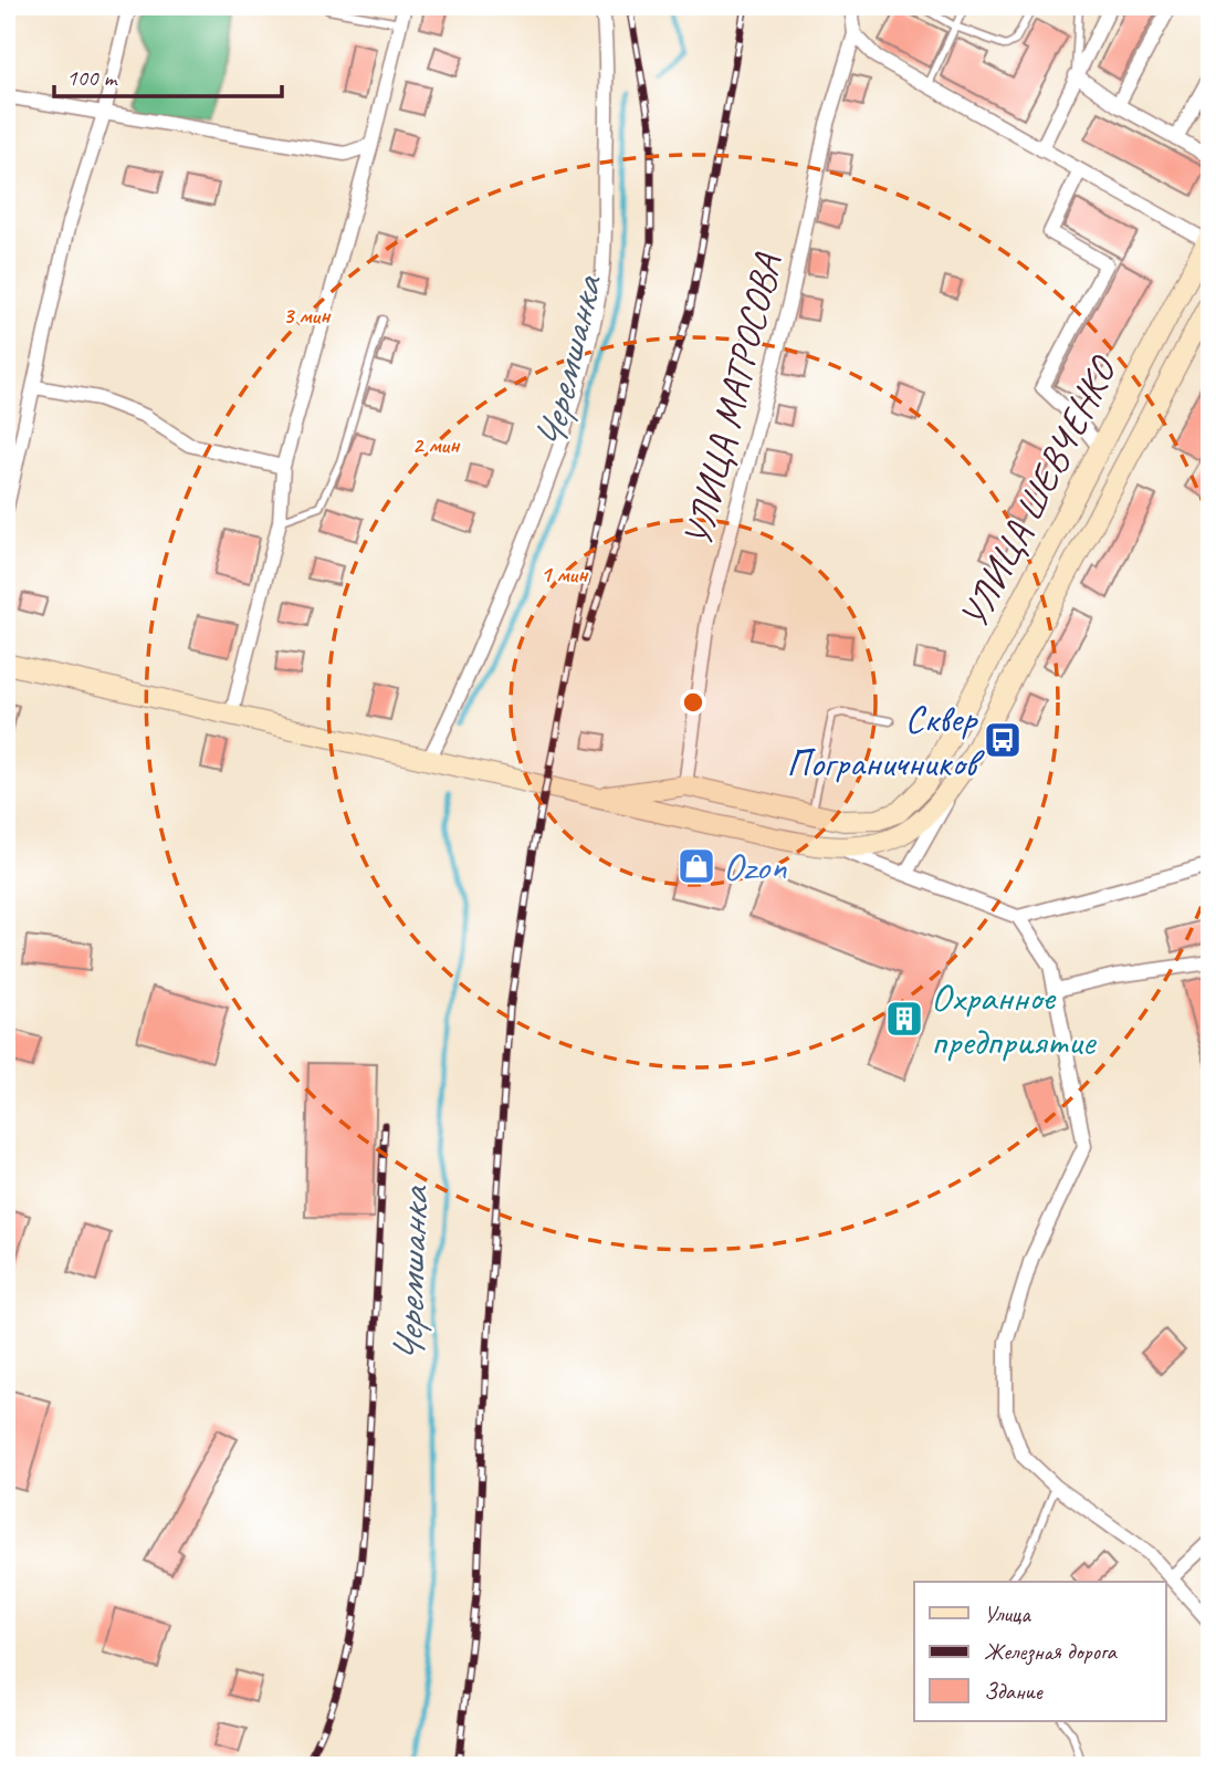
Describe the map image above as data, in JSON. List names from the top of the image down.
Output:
{
  "streets": {
    "main road": ["УЛИЦА ШЕВЧЕНКО"],
    "street": ["УЛИЦА МАТРОСОВА"]
  },
  "crossings": [
    ["УЛИЦА МАТРОСОВА", "УЛИЦА ШЕВЧЕНКО"]
  ],
  "water": ["Черемшанка"],
  "places": {
    "bus stop": ["Сквер Пограничников"],
    "shop": ["Ozon"],
    "building": ["Охранное предприятие"]
  },
  "legend": ["Улица", "Железная дорога", "Здание"],
  "scale_bar": "100 m",
  "rings": ["3 мин", "2 мин", "1 мин"]
}
